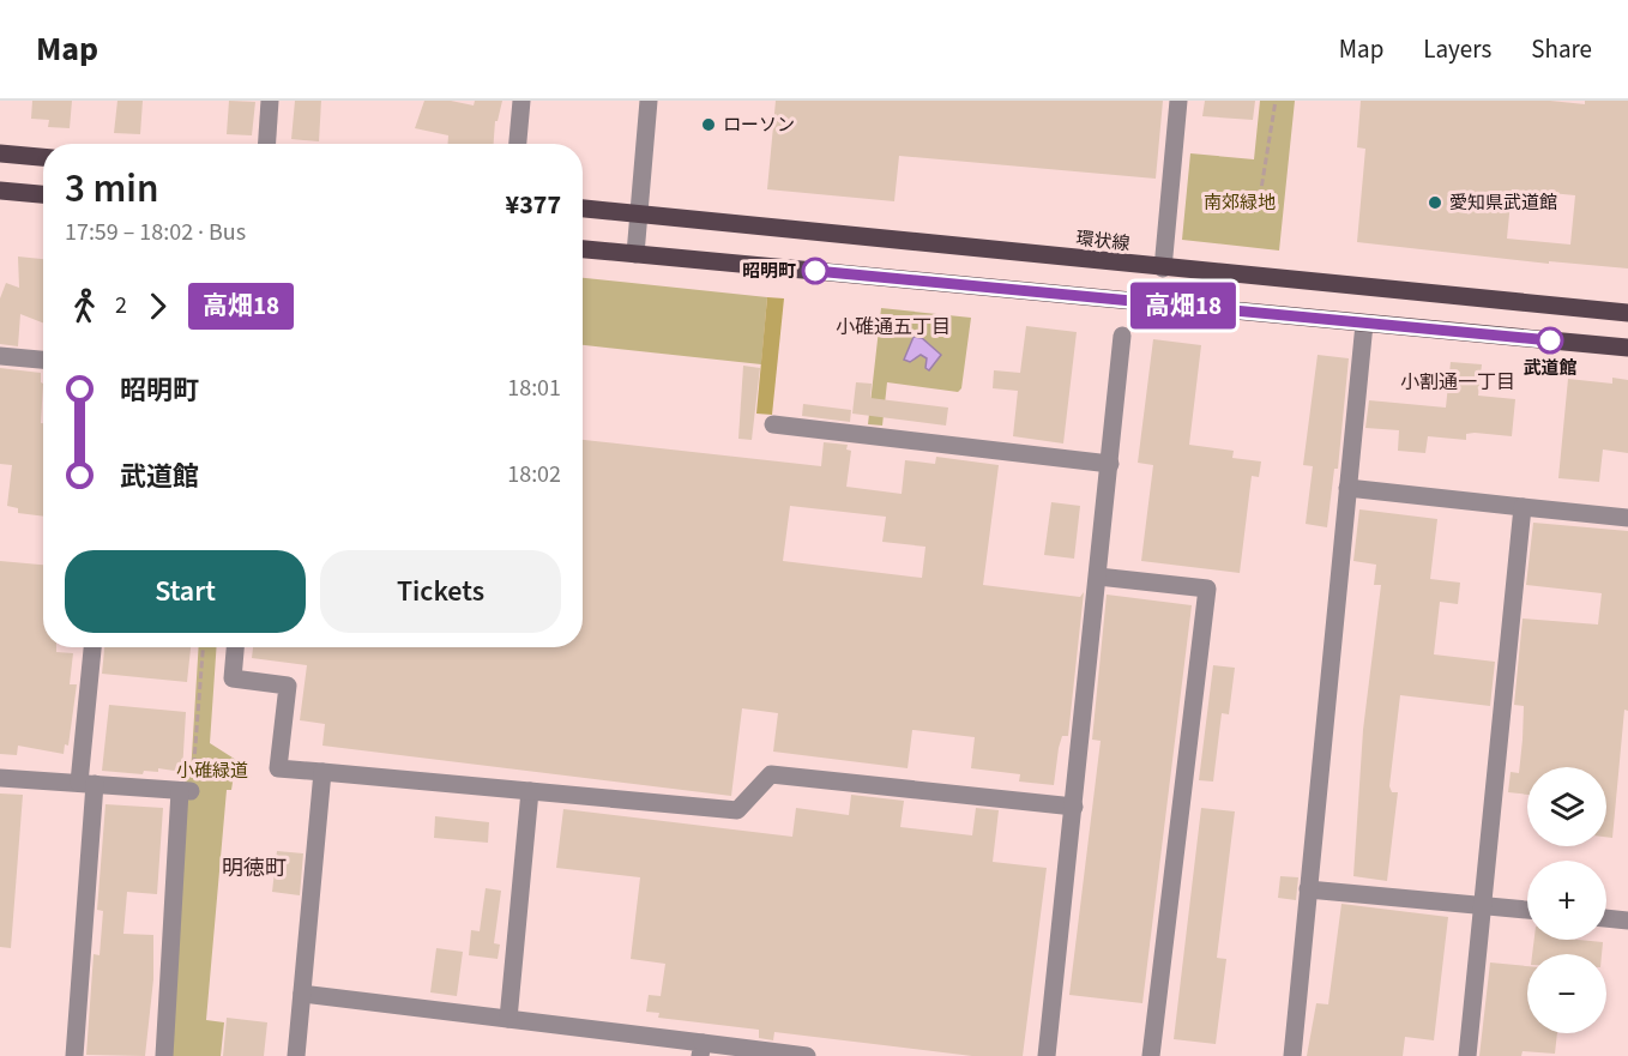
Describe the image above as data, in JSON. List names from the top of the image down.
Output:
{
  "streets": {
    "main road": ["環状線"]
  },
  "districts": ["小碓通五丁目", "小割通一丁目", "明徳町"],
  "parks": ["南郊緑地", "小碓緑道"],
  "places": [
    "ローソン",
    "愛知県武道館",
    "昭明町",
    "武道館"
  ],
  "lines": ["bus line 高畑18"],
  "page": {
    "header": "Map",
    "nav": ["Map", "Layers", "Share"],
    "on_map": "高畑18",
    "heading": ["3 min", "17:59 – 18:02 · Bus", "¥377"],
    "legs": ["2", "高畑18"],
    "list": [
      {
        "name": "昭明町",
        "value": "18:01"
      },
      {
        "name": "武道館",
        "value": "18:02"
      }
    ],
    "buttons": ["Start", "Tickets"],
    "map_buttons": ["+", "−"]
  }
}
